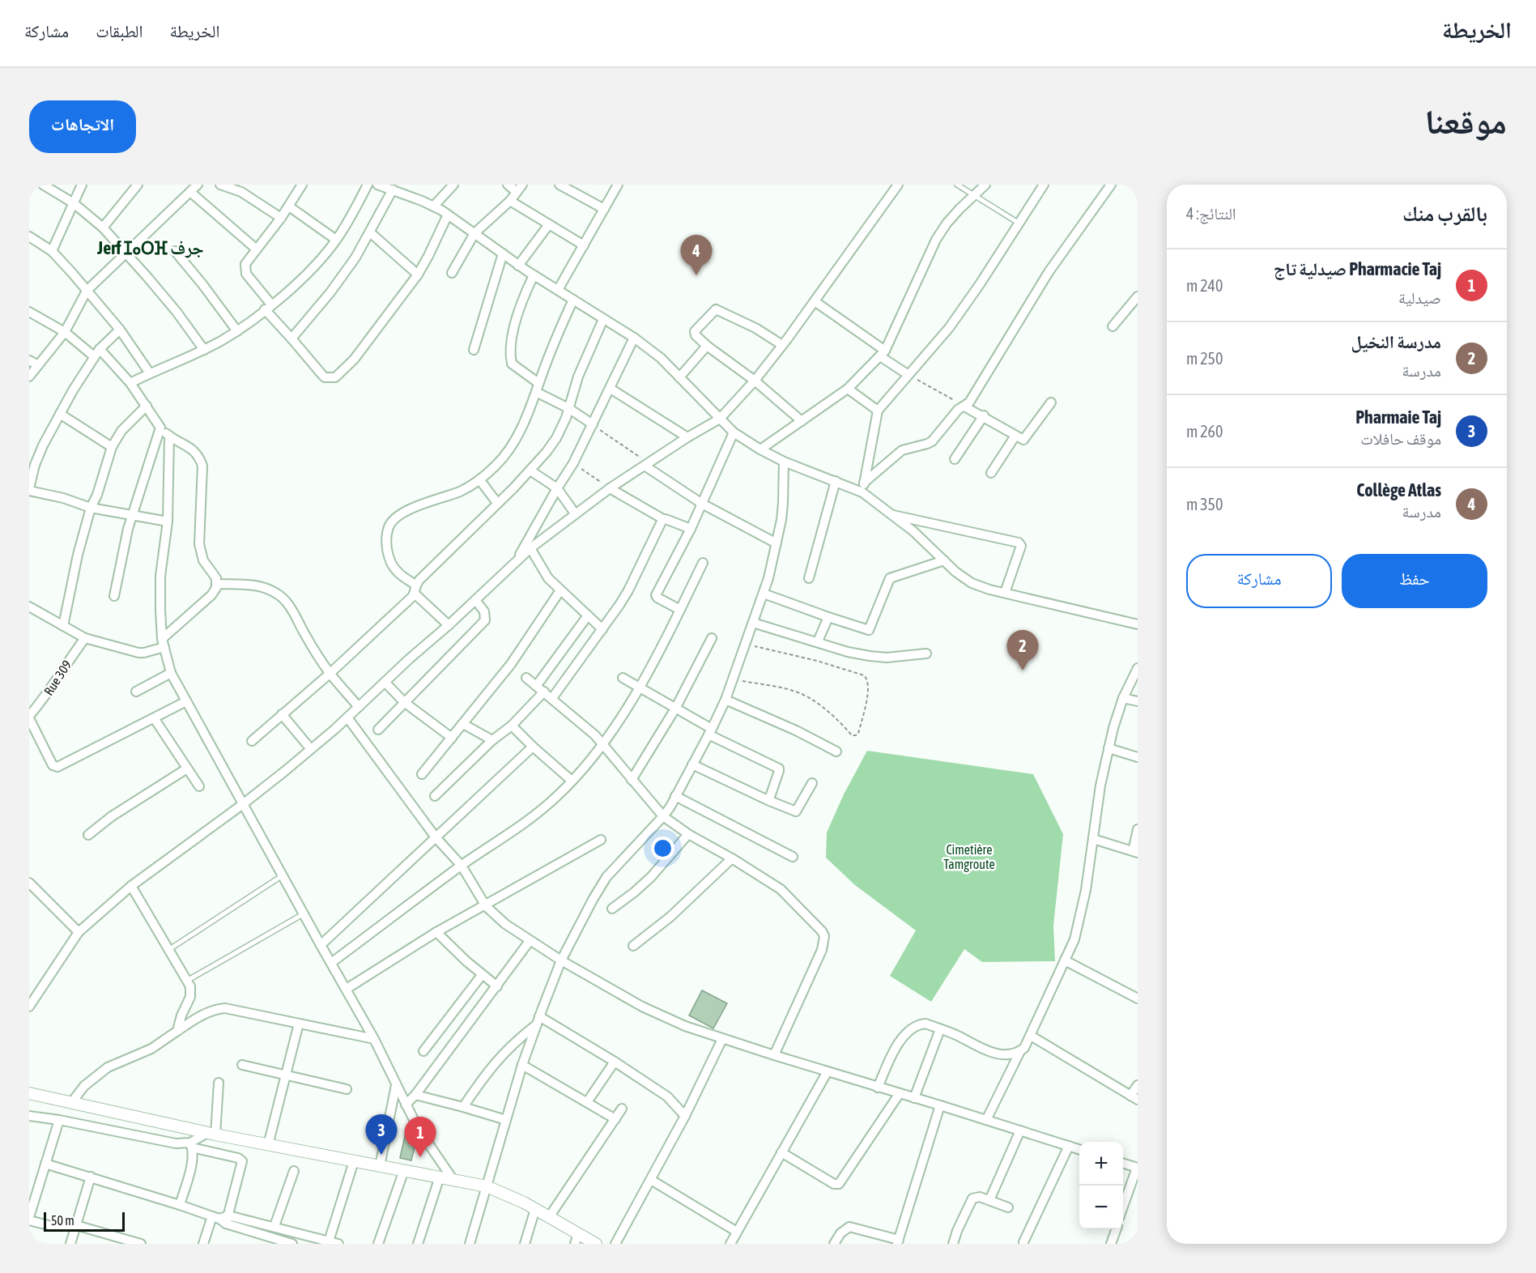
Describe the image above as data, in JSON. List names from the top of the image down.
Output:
{
  "streets": {
    "street": ["Rue 309"]
  },
  "districts": ["Jerf ⵊⴰⵔⴼ جرف"],
  "parks": ["Cimetière Tamgroute"],
  "scale_bar": "50 m",
  "page": {
    "header": "الخريطة",
    "nav": ["الخريطة", "الطبقات", "مشاركة"],
    "title": "موقعنا",
    "buttons": [
      "الاتجاهات",
      ["حفظ", "مشاركة"]
    ],
    "heading": ["بالقرب منك", "النتائج: 4"],
    "pins": [
      "4",
      "2",
      "3",
      "1"
    ],
    "list": [
      {
        "mark": "1",
        "name": "Pharmacie Taj صيدلية تاج",
        "note": "صيدلية",
        "value": "240 m"
      },
      {
        "mark": "2",
        "name": "مدرسة النخيل",
        "note": "مدرسة",
        "value": "250 m"
      },
      {
        "mark": "3",
        "name": "Pharmaie Taj",
        "note": "موقف حافلات",
        "value": "260 m"
      },
      {
        "mark": "4",
        "name": "Collège Atlas",
        "note": "مدرسة",
        "value": "350 m"
      }
    ],
    "map_buttons": ["+", "−"],
    "scale": "50 m"
  }
}
